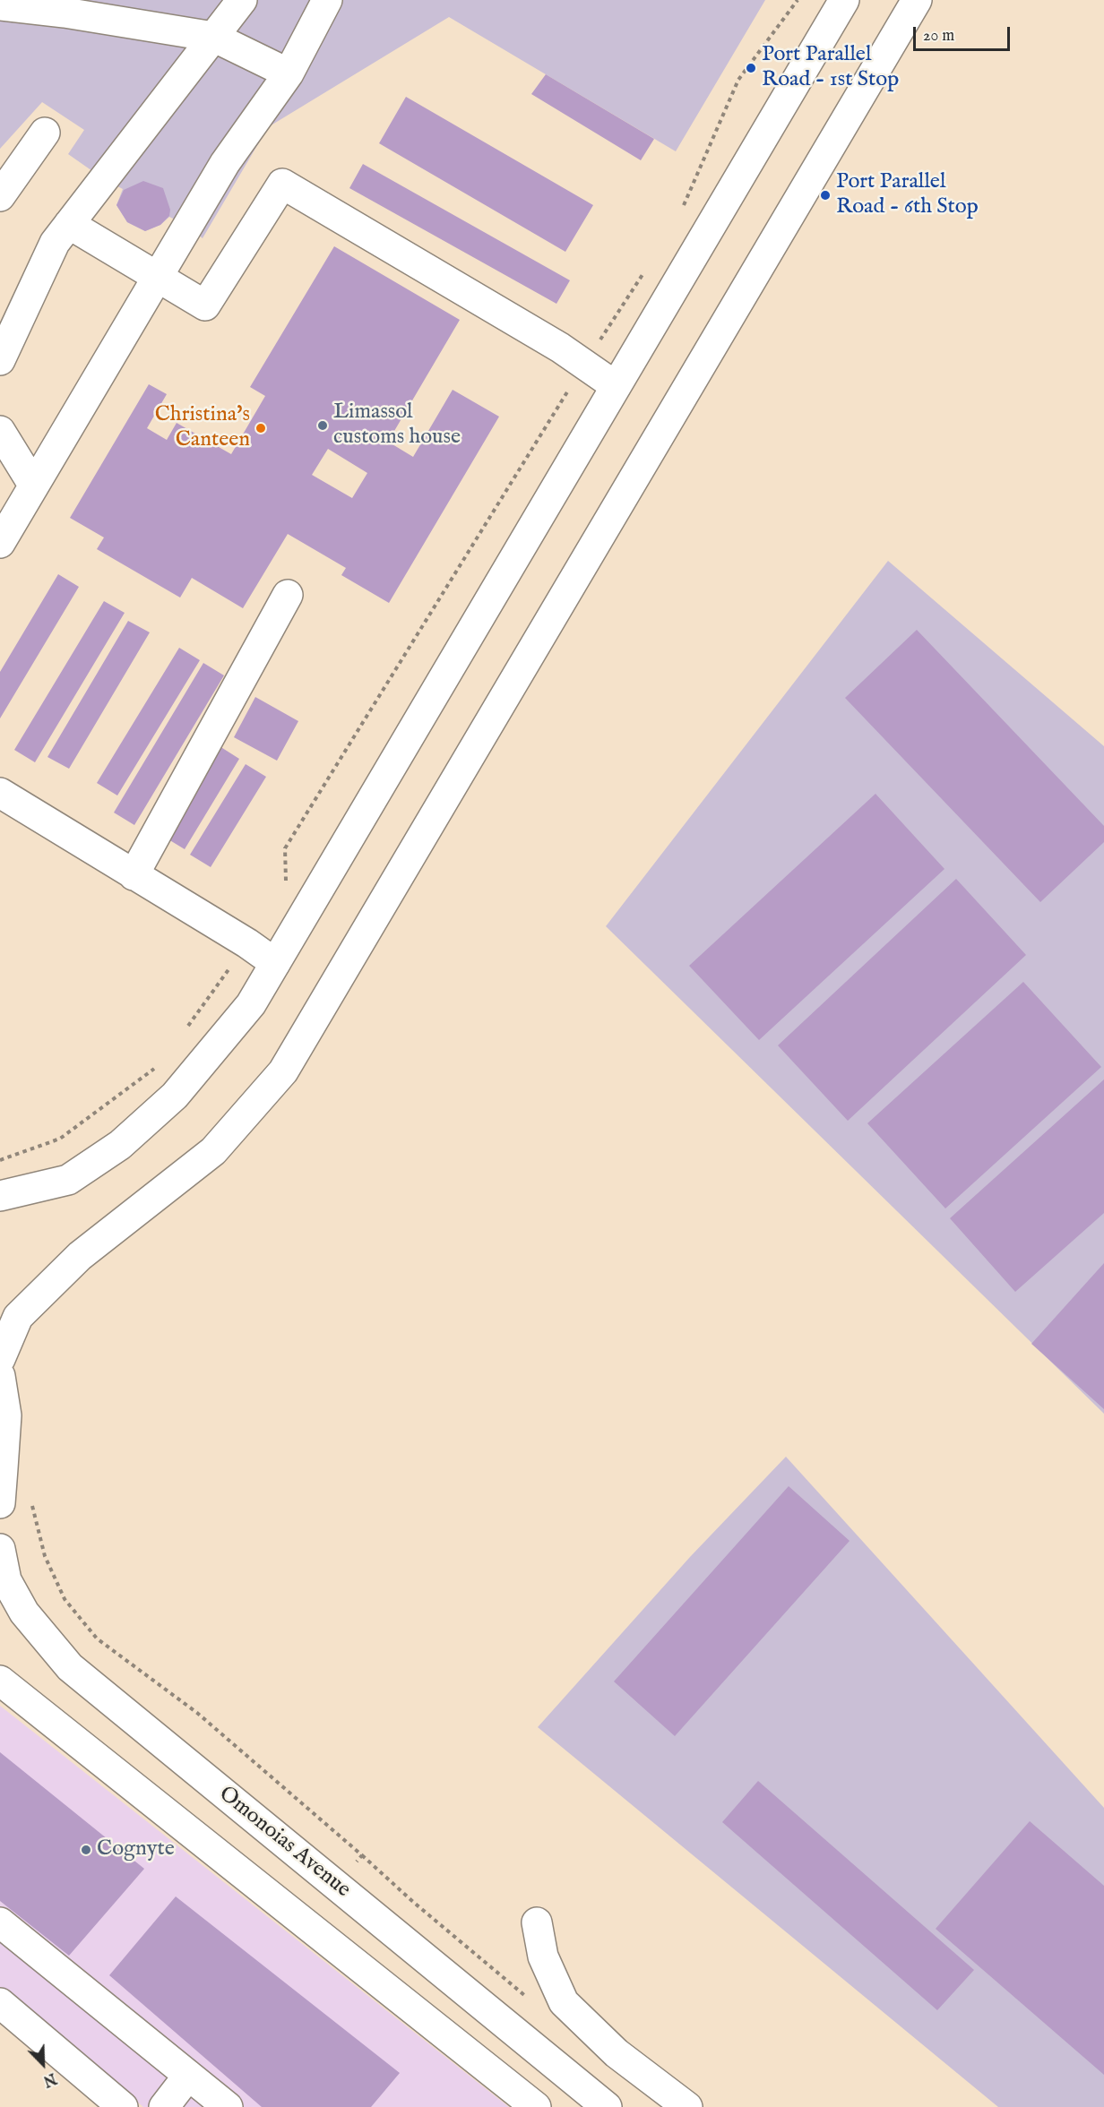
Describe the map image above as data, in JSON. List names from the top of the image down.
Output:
{
  "streets": {
    "main road": ["Omonoias Avenue"]
  },
  "places": [
    "Port Parallel Road - 1st Stop",
    "Port Parallel Road - 6th Stop",
    "Limassol customs house",
    "Christina's Canteen",
    "Cognyte"
  ],
  "scale_bar": "20 m",
  "north": "bottom right"
}
